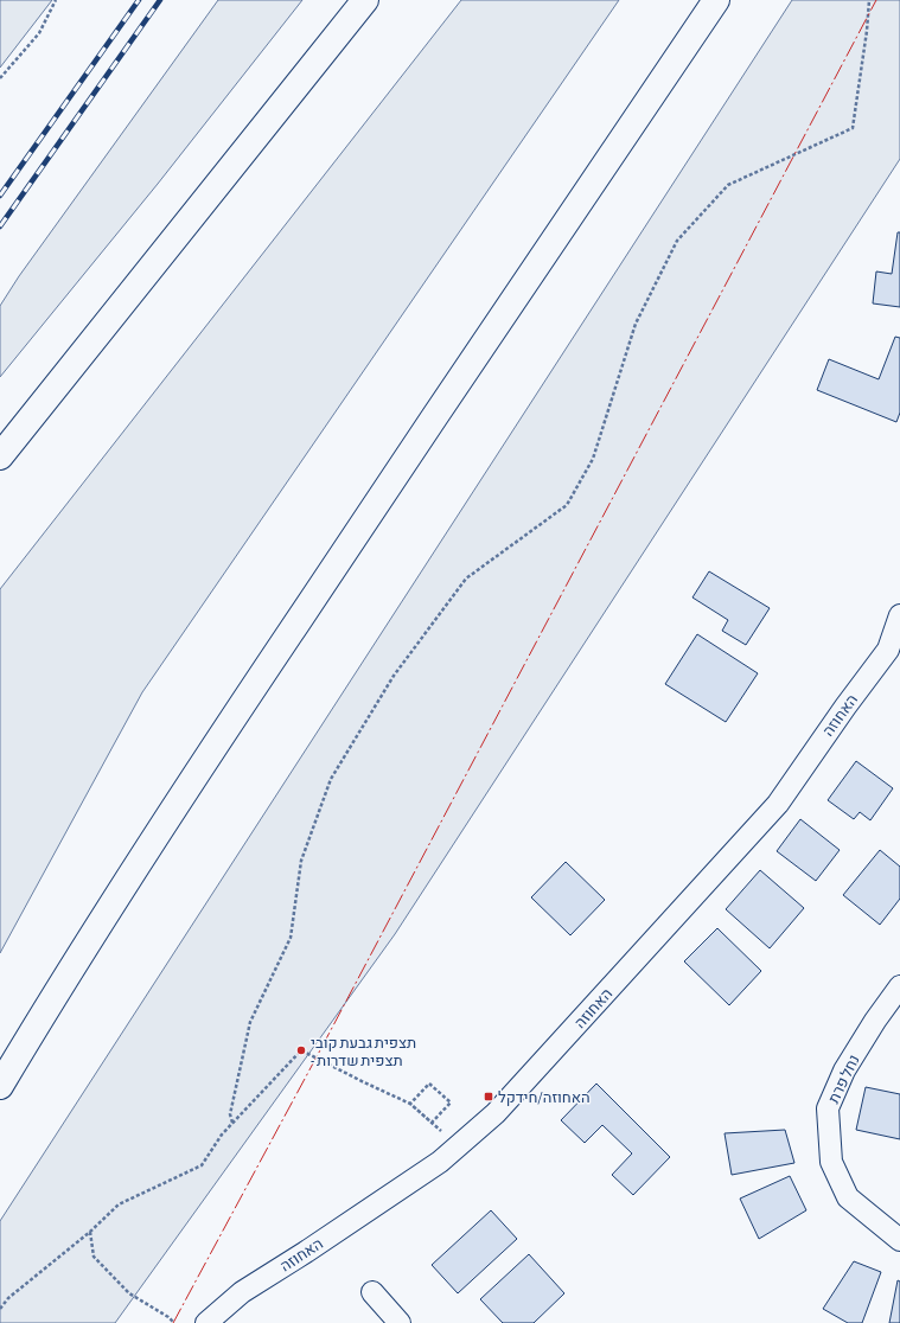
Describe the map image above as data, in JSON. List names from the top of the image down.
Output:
{
  "streets": {
    "street": ["האחוזה", "נחל פרת"]
  },
  "places": {
    "other": ["תצפית גבעת קובי - תצפית שדרות"],
    "transit": ["האחוזה/חידקל"]
  }
}
